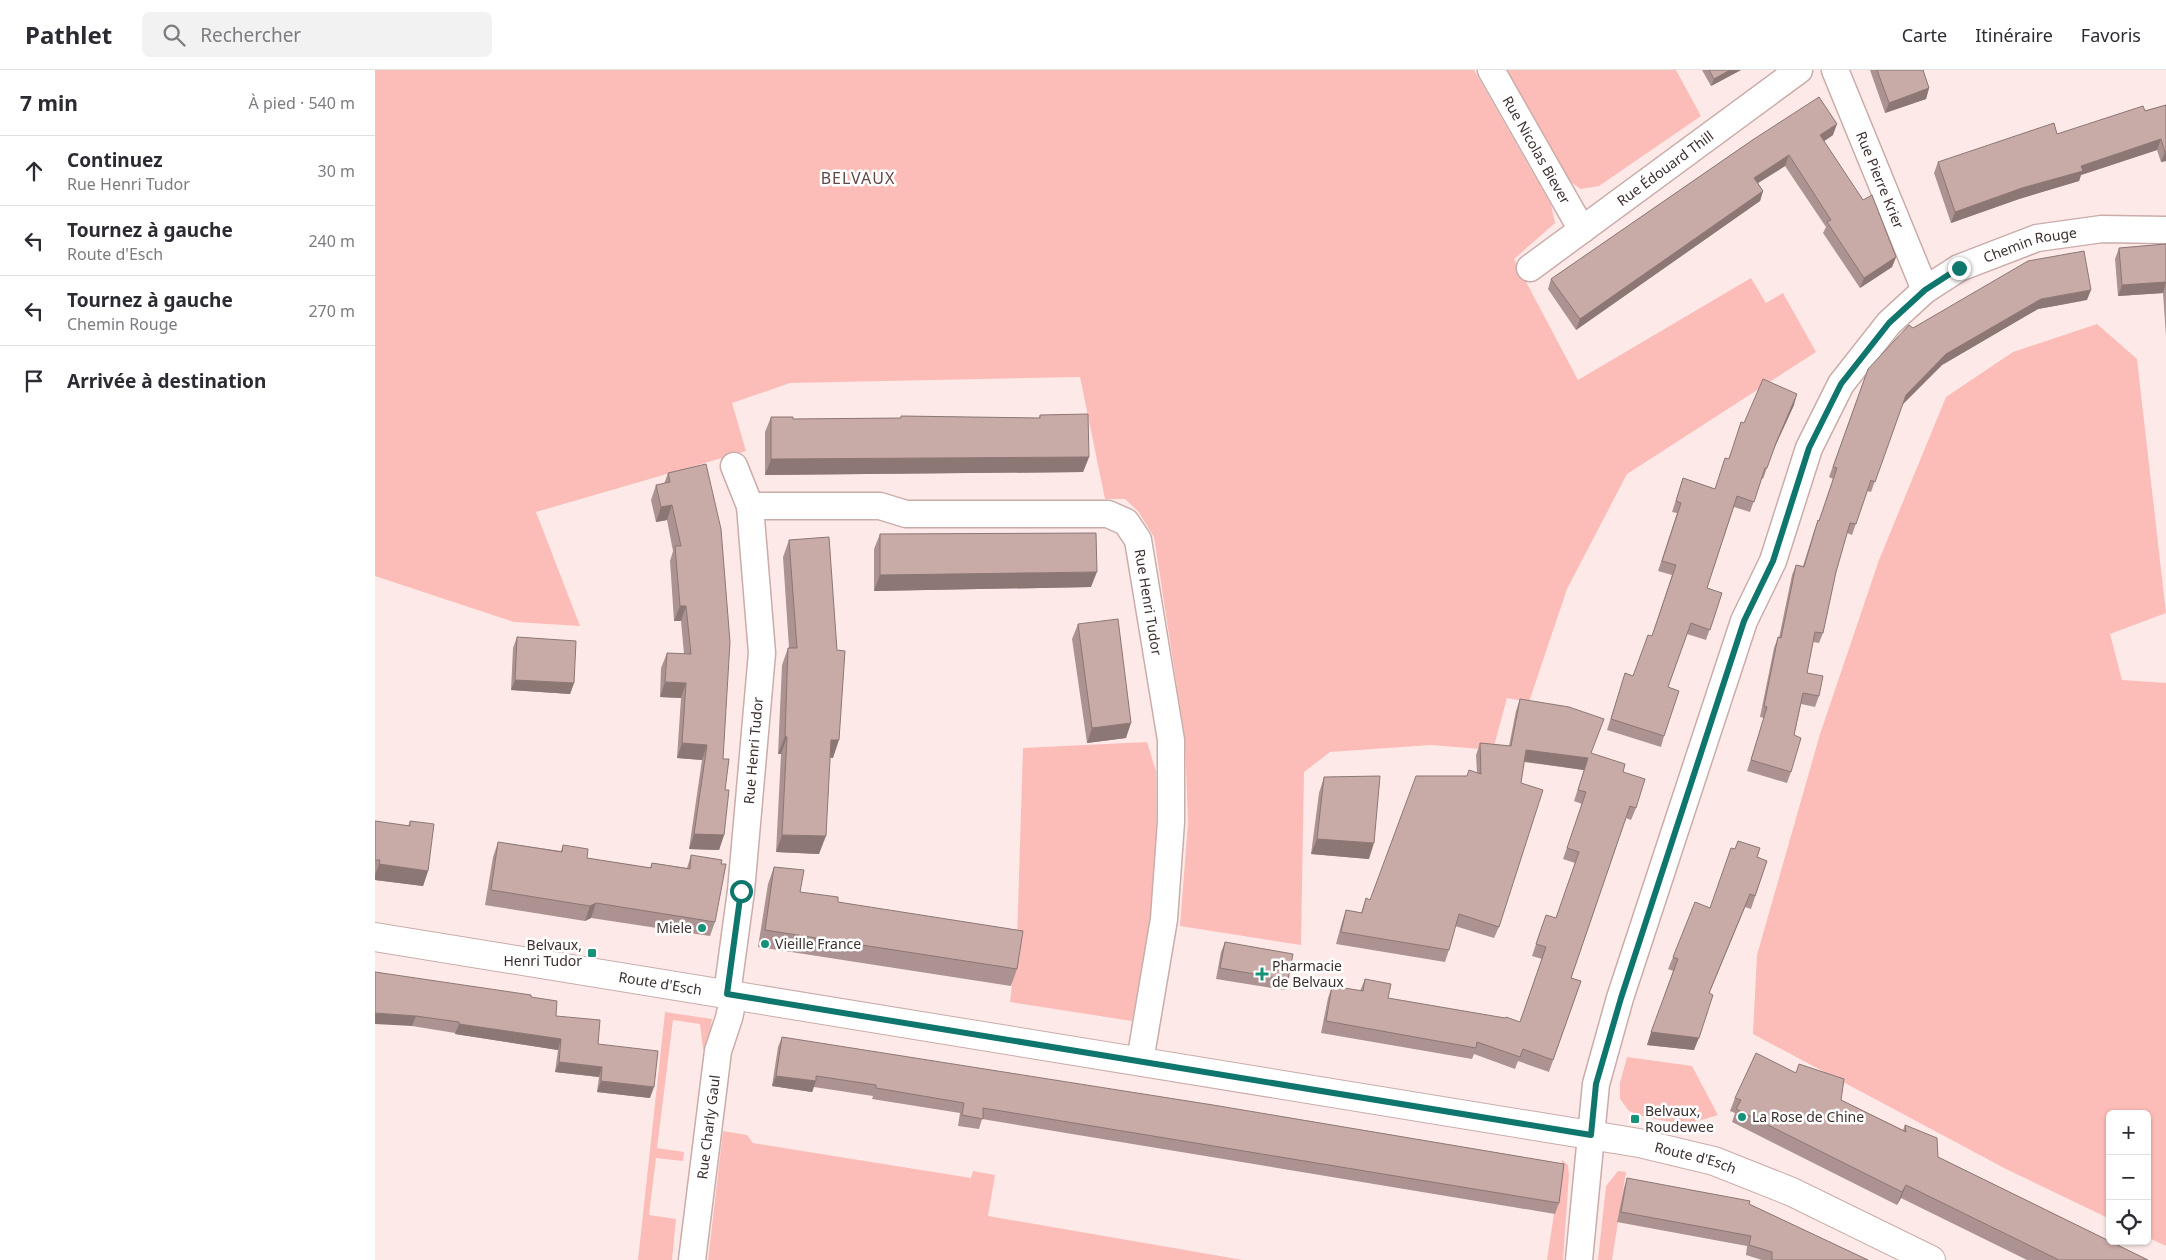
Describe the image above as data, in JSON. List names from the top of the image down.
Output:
{
  "streets": {
    "main road": ["Route d'Esch"],
    "street": [
      "Rue Nicolas Biever",
      "Rue Édouard Thill",
      "Rue Pierre Krier",
      "Chemin Rouge",
      "Rue Henri Tudor",
      "Rue Charly Gaul"
    ]
  },
  "crossings": [
    ["Rue Nicolas Biever", "Rue Édouard Thill"],
    ["Rue Pierre Krier", "Chemin Rouge"],
    ["Chemin Rouge", "Route d'Esch"],
    ["Rue Henri Tudor", "Route d'Esch"],
    ["Rue Henri Tudor", "Rue Charly Gaul"],
    ["Route d'Esch", "Rue Charly Gaul"]
  ],
  "districts": ["BELVAUX"],
  "places": {
    "other": ["Miele", "Vieille France", "La Rose de Chine"],
    "transit": ["Belvaux, Henri Tudor", "Belvaux, Roudewee"],
    "health": ["Pharmacie de Belvaux"]
  },
  "page": {
    "header": "Pathlet",
    "search": "Rechercher",
    "nav": ["Carte", "Itinéraire", "Favoris"],
    "heading": ["7 min", "À pied · 540 m"],
    "list": [
      ["Continuez", "Rue Henri Tudor", "30 m"],
      ["Tournez à gauche", "Route d'Esch", "240 m"],
      ["Tournez à gauche", "Chemin Rouge", "270 m"],
      "Arrivée à destination"
    ],
    "map_buttons": ["+", "−"]
  }
}
